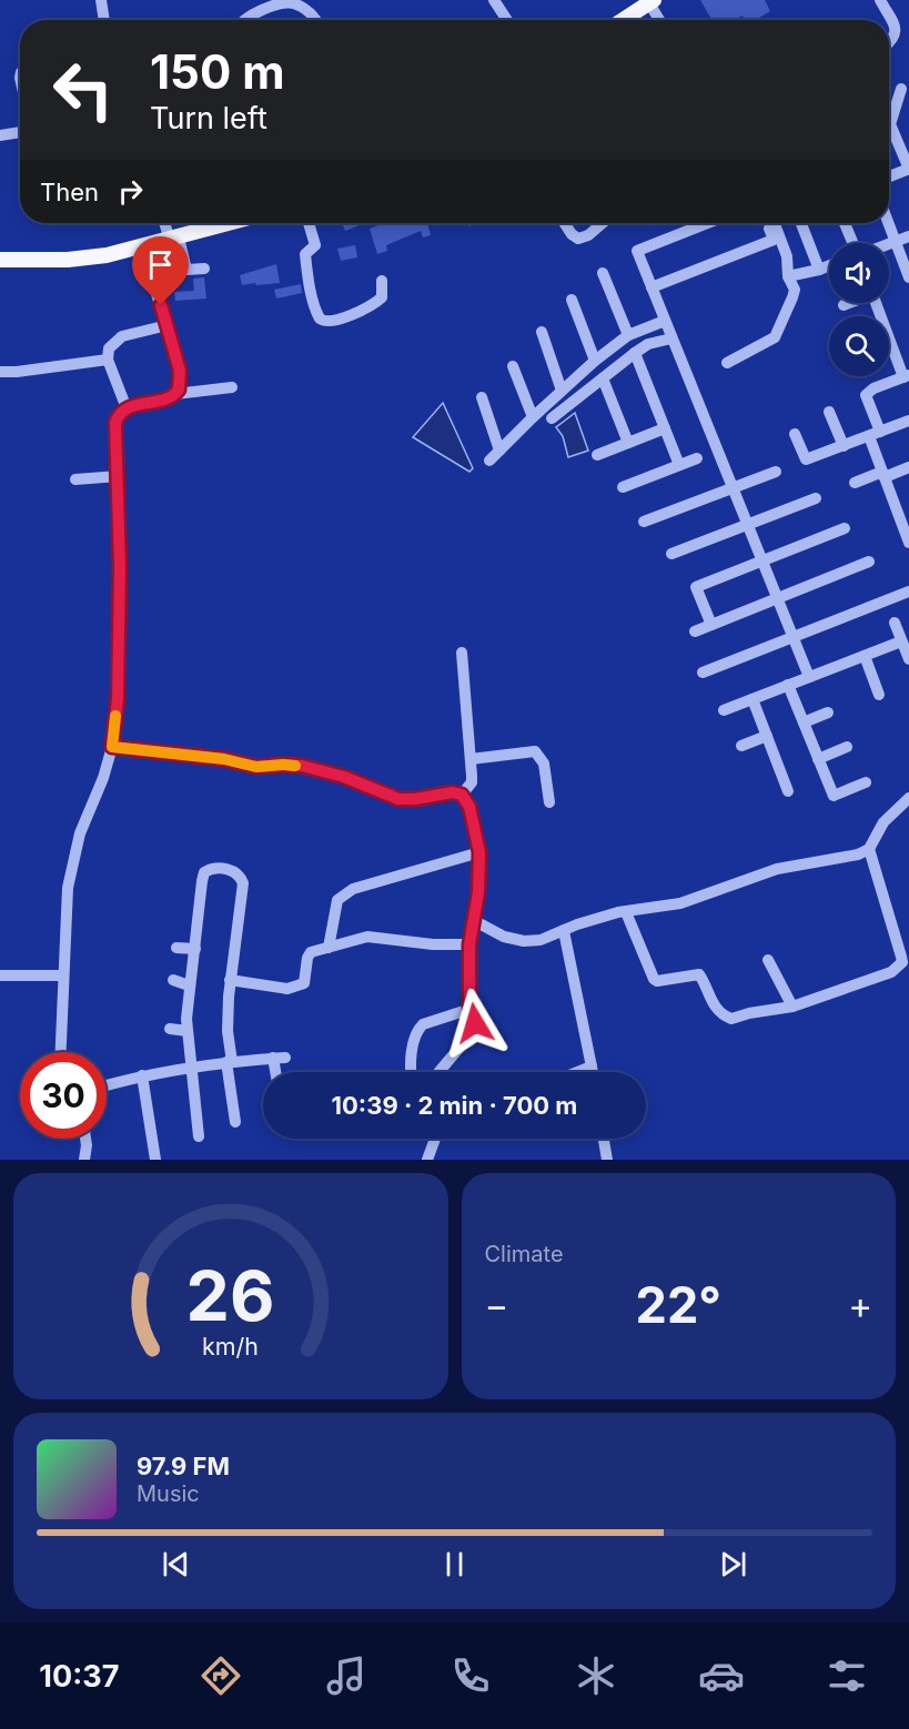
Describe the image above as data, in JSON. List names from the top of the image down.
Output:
{
  "page": {
    "turn": ["150 m", "Turn left"],
    "then": "Then",
    "limit": "30",
    "trip": "10:39 · 2 min · 700 m",
    "tile": "Climate",
    "heat": ["−", "22°", "+"],
    "song": ["97.9 FM", "Music"],
    "tabs": "10:37",
    "gauge": ["26", "km/h"]
  }
}
